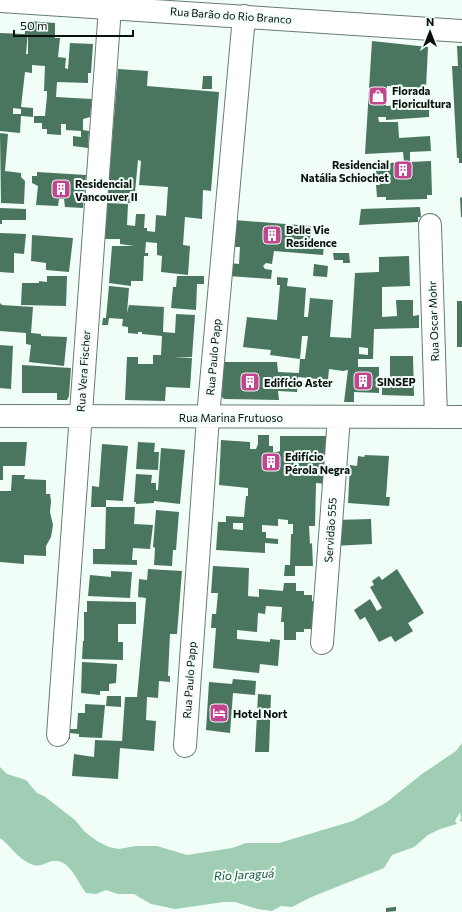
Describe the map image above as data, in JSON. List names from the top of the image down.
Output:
{
  "streets": {
    "street": [
      "Rua Barão do Rio Branco",
      "Rua Oscar Mohr",
      "Rua Paulo Papp",
      "Rua Vera Fischer",
      "Rua Marina Frutuoso",
      "Servidão 555"
    ]
  },
  "crossings": [
    ["Rua Barão do Rio Branco", "Rua Paulo Papp"],
    ["Rua Barão do Rio Branco", "Rua Vera Fischer"],
    ["Rua Oscar Mohr", "Rua Marina Frutuoso"],
    ["Rua Paulo Papp", "Rua Marina Frutuoso"],
    ["Rua Vera Fischer", "Rua Marina Frutuoso"],
    ["Rua Marina Frutuoso", "Servidão 555"]
  ],
  "water": ["Rio Jaraguá"],
  "places": {
    "shop": ["Florada Floricultura"],
    "building": [
      "Residencial Natália Schiochet",
      "Residencial Vancouver II",
      "Belle Vie Residence",
      "SINSEP",
      "Edifício Aster",
      "Edifício Pérola Negra"
    ],
    "hotel": ["Hotel Nort"]
  },
  "scale_bar": "50 m",
  "north": "top"
}
